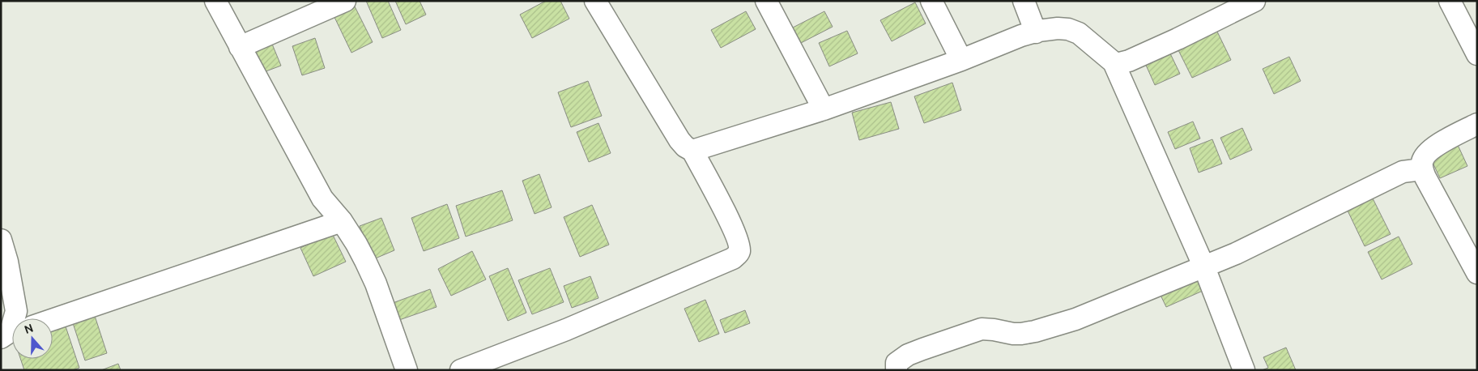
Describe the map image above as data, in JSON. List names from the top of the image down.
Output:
{
  "north": "top"
}
